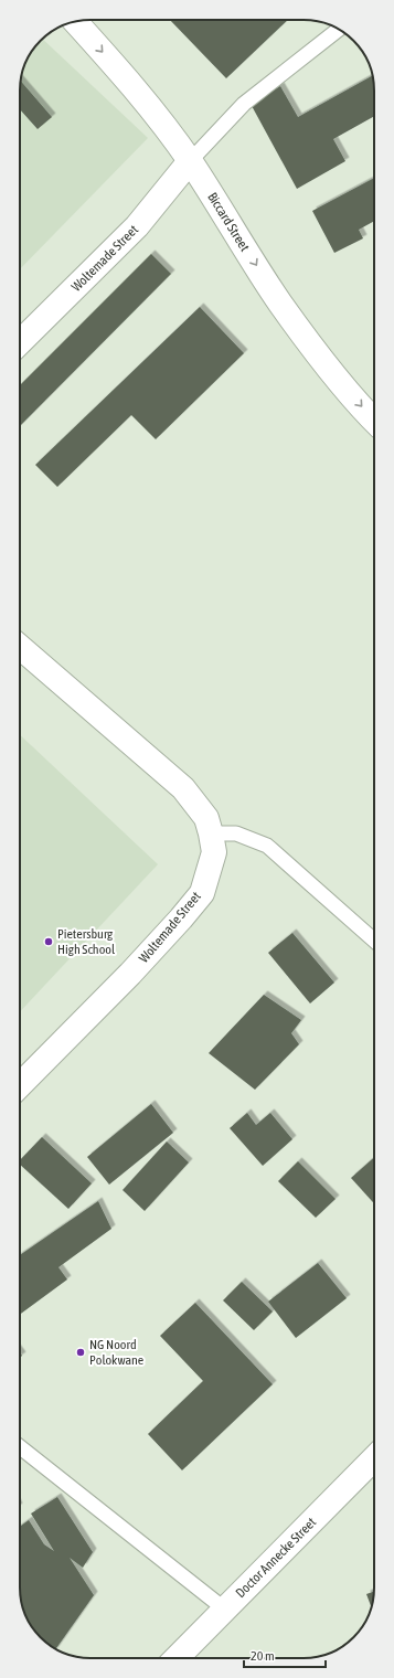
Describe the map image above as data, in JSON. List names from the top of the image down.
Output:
{
  "streets": {
    "street": ["Biccard Street", "Woltemade Street", "Doctor Annecke Street"]
  },
  "crossings": [
    ["Biccard Street", "Woltemade Street"]
  ],
  "one_way": ["Biccard Street"],
  "places": ["Pietersburg High School", "NG Noord Polokwane"],
  "scale_bar": "20 m"
}
